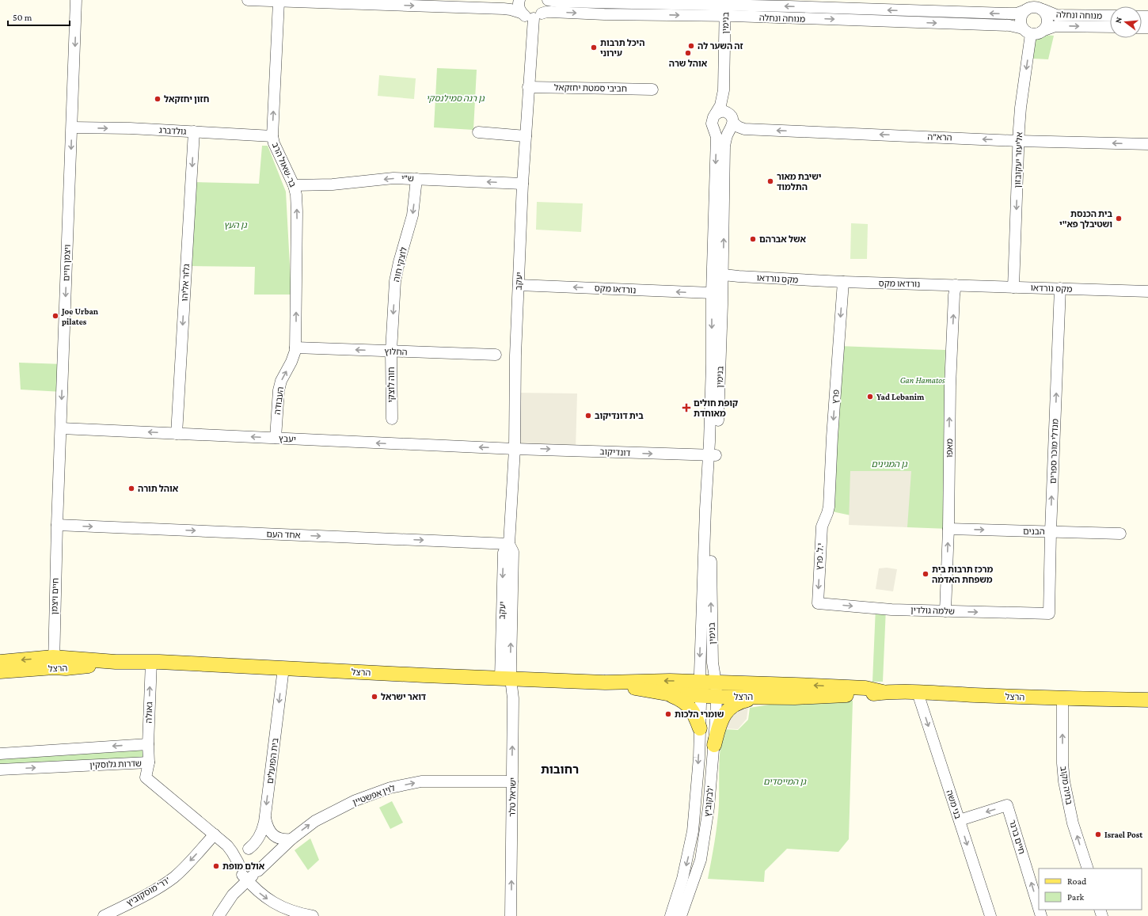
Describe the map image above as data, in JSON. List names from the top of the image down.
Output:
{
  "streets": {
    "main road": ["הרצל"],
    "street": [
      "מנוחה ונחלה",
      "בנימין",
      "חביבי סמטת יחזקאל",
      "גולדברג",
      "הרא\"ה",
      "אליעזר יעקובזון",
      "בר-שאול הרב",
      "ש\"י",
      "ויצמן חיים",
      "לוצקי חוה",
      "מקס נורדאו",
      "יעקב",
      "גלזר אליהו",
      "נורדאו מקס",
      "החלוץ",
      "חוה לוצקי",
      "פרץ",
      "העבודה",
      "יעבץ",
      "מאפו",
      "מנדלי מוכר ספרים",
      "דונדיקוב",
      "הבנים",
      "אחד העם",
      "י.ל. פרץ",
      "חיים ויצמן",
      "שלמה גולדין",
      "גאולה",
      "בית הפועלים",
      "שדרות גלוסקין",
      "בתיה מקוב",
      "לוין אפשטיין",
      "ישראל טלר",
      "לבקוביץ'",
      "בני משה",
      "חיים ברנר",
      "דר' מוסקוביץ'"
    ]
  },
  "crossings": [
    ["מנוחה ונחלה", "בנימין"],
    ["מנוחה ונחלה", "אליעזר יעקובזון"],
    ["מנוחה ונחלה", "יעקב"],
    ["בנימין", "הרא\"ה"],
    ["בנימין", "מקס נורדאו"],
    ["בנימין", "נורדאו מקס"],
    ["בנימין", "דונדיקוב"],
    ["בנימין", "הרצל"],
    ["בנימין", "לבקוביץ'"],
    ["חביבי סמטת יחזקאל", "יעקב"],
    ["גולדברג", "בר-שאול הרב"],
    ["גולדברג", "ויצמן חיים"],
    ["גולדברג", "גלזר אליהו"],
    ["הרא\"ה", "אליעזר יעקובזון"],
    ["אליעזר יעקובזון", "מקס נורדאו"],
    ["בר-שאול הרב", "ש\"י"],
    ["בר-שאול הרב", "החלוץ"],
    ["בר-שאול הרב", "העבודה"],
    ["ש\"י", "לוצקי חוה"],
    ["ש\"י", "יעקב"],
    ["ויצמן חיים", "יעבץ"],
    ["ויצמן חיים", "אחד העם"],
    ["ויצמן חיים", "חיים ויצמן"],
    ["לוצקי חוה", "החלוץ"],
    ["לוצקי חוה", "חוה לוצקי"],
    ["מקס נורדאו", "נורדאו מקס"],
    ["מקס נורדאו", "פרץ"],
    ["מקס נורדאו", "מאפו"],
    ["מקס נורדאו", "מנדלי מוכר ספרים"],
    ["יעקב", "נורדאו מקס"],
    ["יעקב", "יעבץ"],
    ["יעקב", "דונדיקוב"],
    ["יעקב", "אחד העם"],
    ["יעקב", "הרצל"],
    ["יעקב", "ישראל טלר"],
    ["גלזר אליהו", "יעבץ"],
    ["נורדאו מקס", "פרץ"],
    ["נורדאו מקס", "מאפו"],
    ["החלוץ", "חוה לוצקי"],
    ["החלוץ", "העבודה"],
    ["פרץ", "י.ל. פרץ"],
    ["העבודה", "יעבץ"],
    ["יעבץ", "דונדיקוב"],
    ["מאפו", "הבנים"],
    ["מאפו", "שלמה גולדין"],
    ["מנדלי מוכר ספרים", "הבנים"],
    ["מנדלי מוכר ספרים", "שלמה גולדין"],
    ["אחד העם", "חיים ויצמן"],
    ["י.ל. פרץ", "שלמה גולדין"],
    ["חיים ויצמן", "הרצל"],
    ["הרצל", "גאולה"],
    ["הרצל", "בית הפועלים"],
    ["הרצל", "בתיה מקוב"],
    ["הרצל", "ישראל טלר"],
    ["הרצל", "לבקוביץ'"],
    ["הרצל", "בני משה"],
    ["גאולה", "שדרות גלוסקין"],
    ["בית הפועלים", "שדרות גלוסקין"],
    ["בית הפועלים", "לוין אפשטיין"],
    ["שדרות גלוסקין", "לוין אפשטיין"],
    ["שדרות גלוסקין", "דר' מוסקוביץ'"],
    ["לוין אפשטיין", "ישראל טלר"],
    ["בני משה", "חיים ברנר"]
  ],
  "one_way": [
    "גולדברג",
    "הרא\"ה",
    "אליעזר יעקובזון",
    "בר-שאול הרב",
    "ש\"י",
    "ויצמן חיים",
    "לוצקי חוה",
    "גלזר אליהו",
    "נורדאו מקס",
    "החלוץ",
    "פרץ",
    "העבודה",
    "יעבץ",
    "מאפו",
    "מנדלי מוכר ספרים",
    "דונדיקוב",
    "הבנים",
    "אחד העם",
    "י.ל. פרץ",
    "שלמה גולדין",
    "גאולה",
    "בית הפועלים",
    "בתיה מקוב",
    "לוין אפשטיין",
    "ישראל טלר",
    "בני משה",
    "דר' מוסקוביץ'"
  ],
  "districts": ["רחובות"],
  "parks": [
    "גן רנה סמילנסקי",
    "גן העץ",
    "Gan Hamatos",
    "גן המגינים",
    "גן המייסדים"
  ],
  "places": {
    "other": [
      "זה השער לה",
      "היכל תרבות עירוני",
      "אוהל שרה",
      "חזון יחזקאל",
      "ישיבת מאור התלמוד",
      "בית הכנסת ושטיבלך פא\"י",
      "אשל אברהם",
      "Joe Urban pilates",
      "Yad Lebanim",
      "בית דונדיקוב",
      "אוהל תורה",
      "מרכז תרבות בית משפחת האדמה",
      "דואר ישראל",
      "שומרי הלכות",
      "Israel Post",
      "אולם מופת"
    ],
    "health": ["קופת חולים מאוחדת"]
  },
  "legend": ["Road", "Park"],
  "scale_bar": "50 m",
  "north": "left"
}
